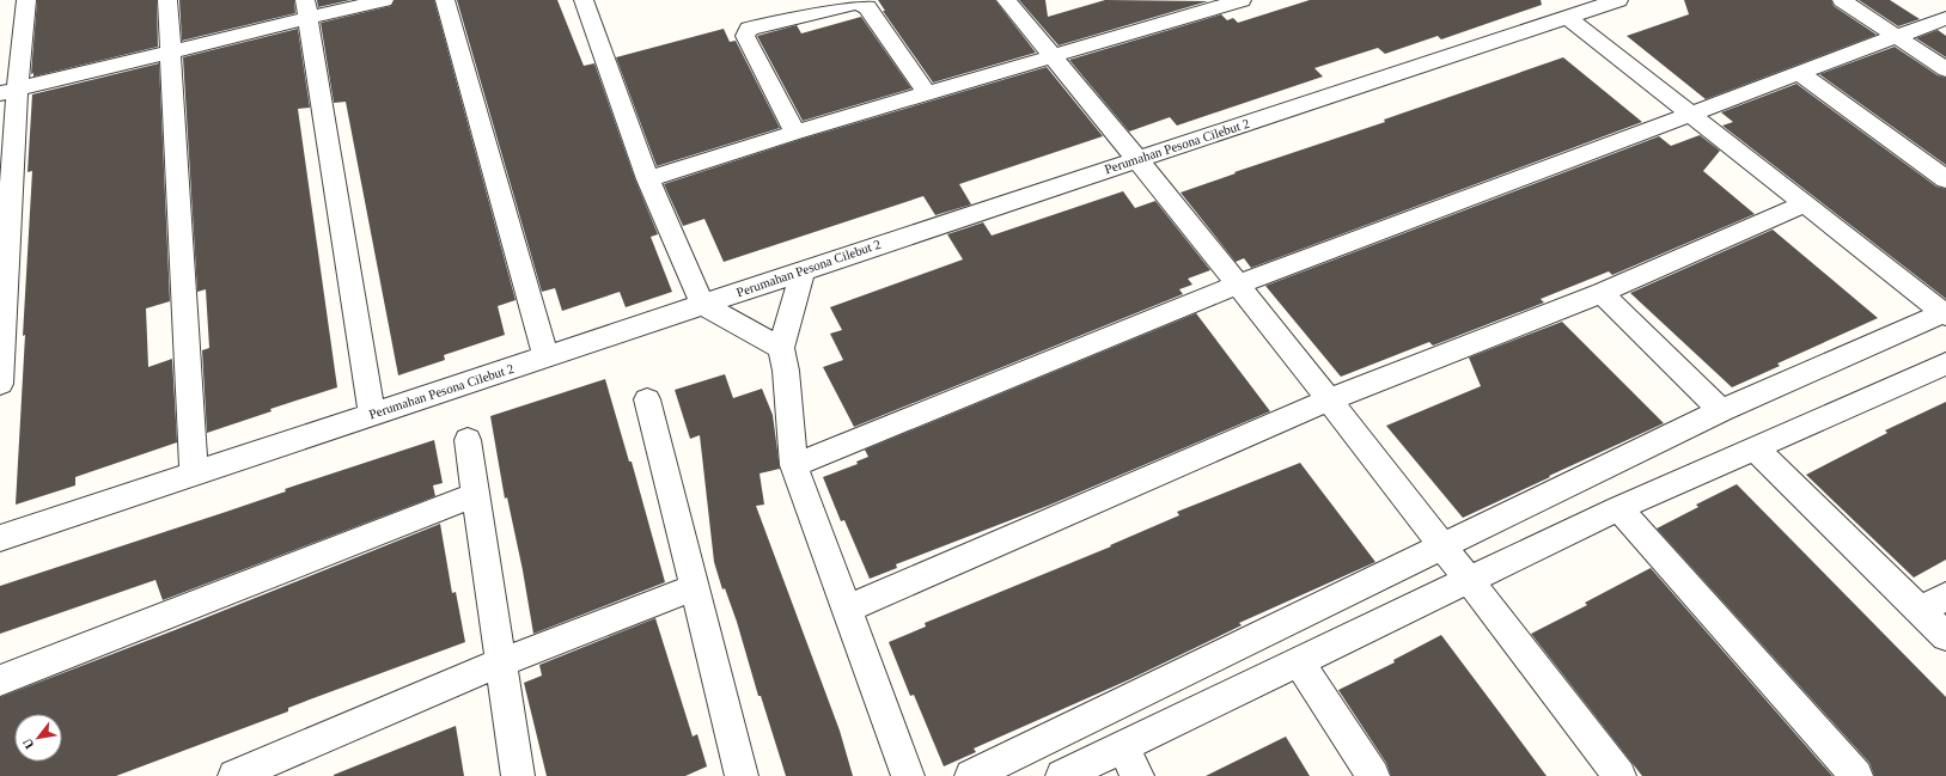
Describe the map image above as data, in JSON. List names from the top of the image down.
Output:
{
  "streets": {
    "street": ["Perumahan Pesona Cilebut 2"]
  },
  "north": "bottom left"
}
